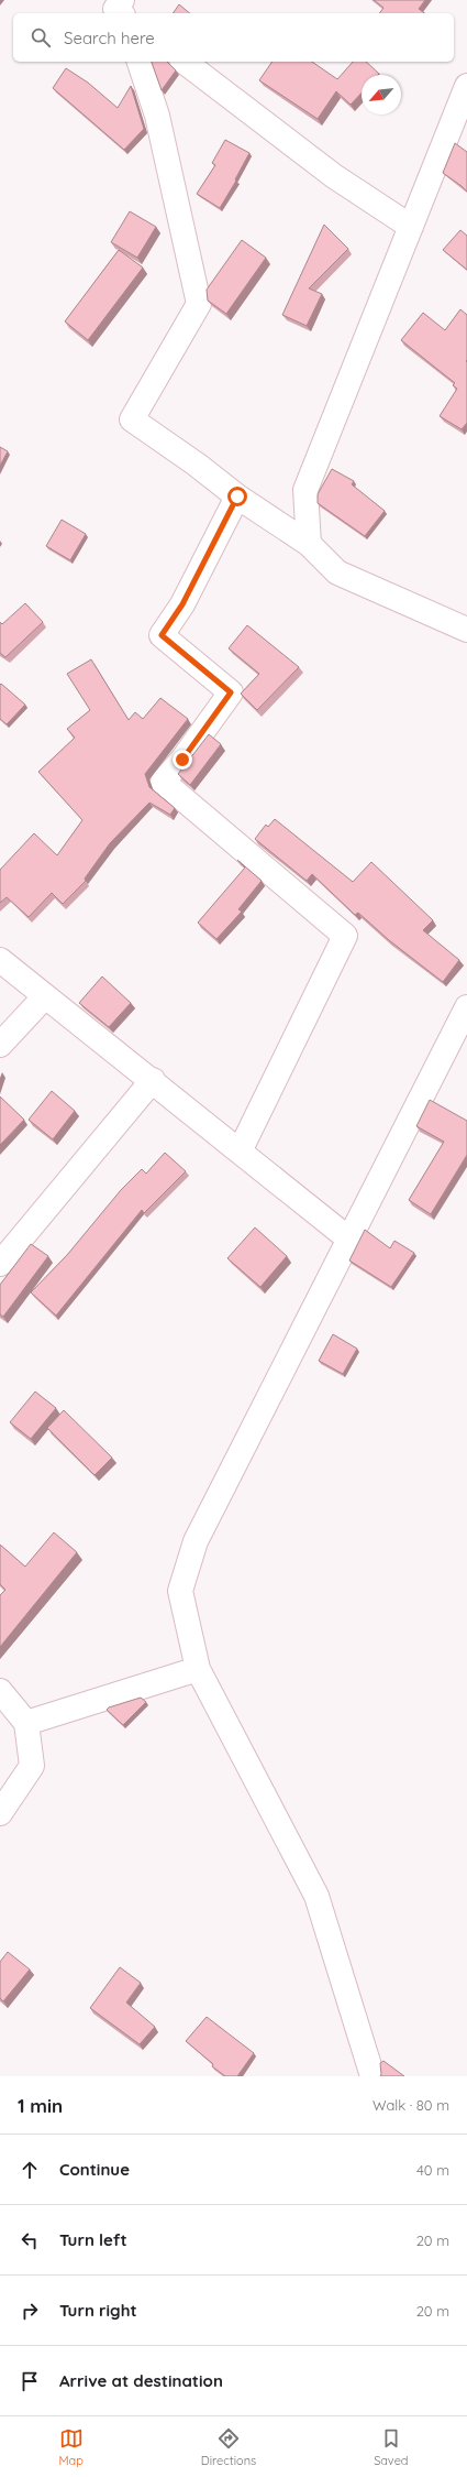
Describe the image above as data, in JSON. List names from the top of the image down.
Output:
{
  "north": "bottom left",
  "page": {
    "search": "Search here",
    "heading": ["1 min", "Walk · 80 m"],
    "list": [
      ["Continue", "40 m"],
      ["Turn left", "20 m"],
      ["Turn right", "20 m"],
      "Arrive at destination"
    ],
    "nav": ["Map", "Directions", "Saved"]
  }
}
